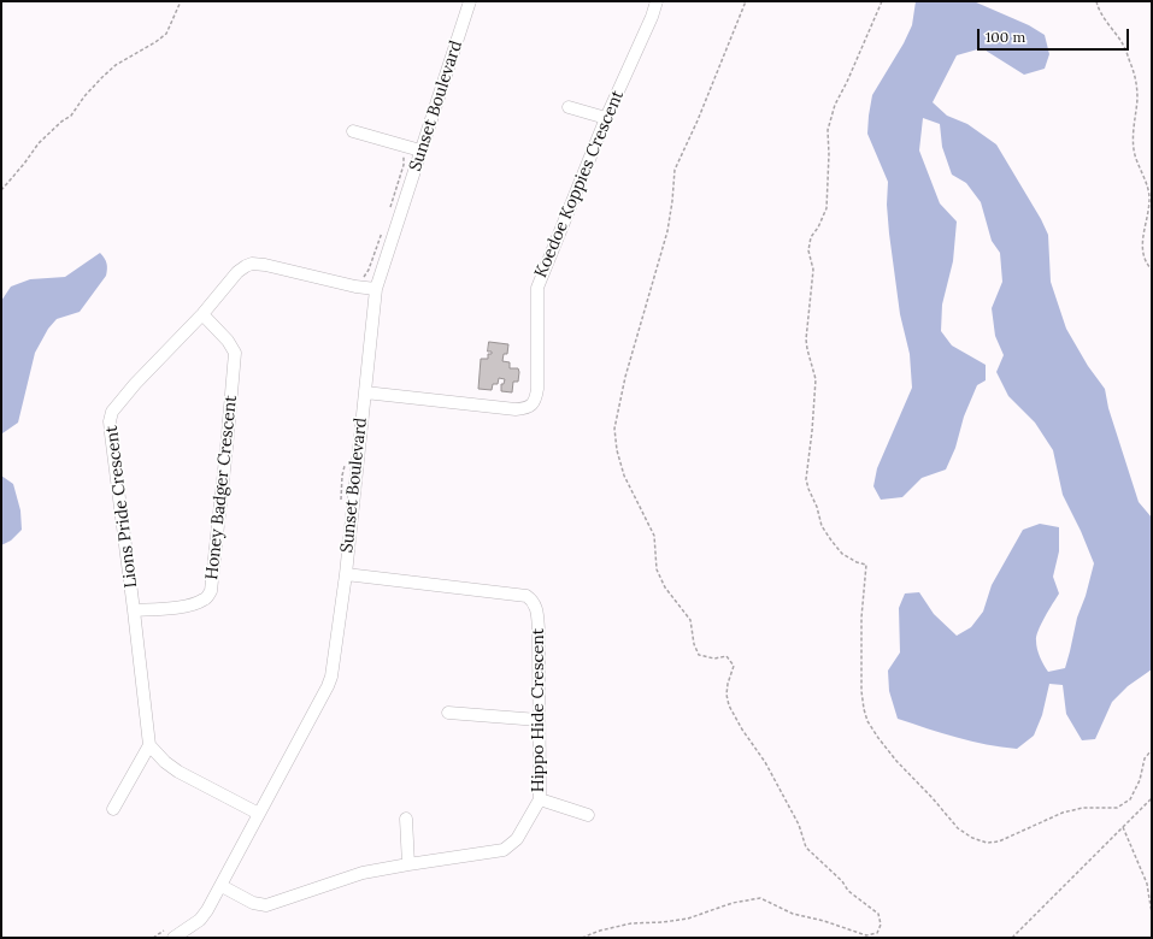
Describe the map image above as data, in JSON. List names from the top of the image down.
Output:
{
  "streets": {
    "street": [
      "Sunset Boulevard",
      "Koedoe Koppies Crescent",
      "Honey Badger Crescent",
      "Lions Pride Crescent",
      "Hippo Hide Crescent"
    ]
  },
  "crossings": [
    ["Sunset Boulevard", "Koedoe Koppies Crescent"],
    ["Sunset Boulevard", "Lions Pride Crescent"],
    ["Sunset Boulevard", "Hippo Hide Crescent"],
    ["Honey Badger Crescent", "Lions Pride Crescent"]
  ],
  "scale_bar": "100 m"
}
